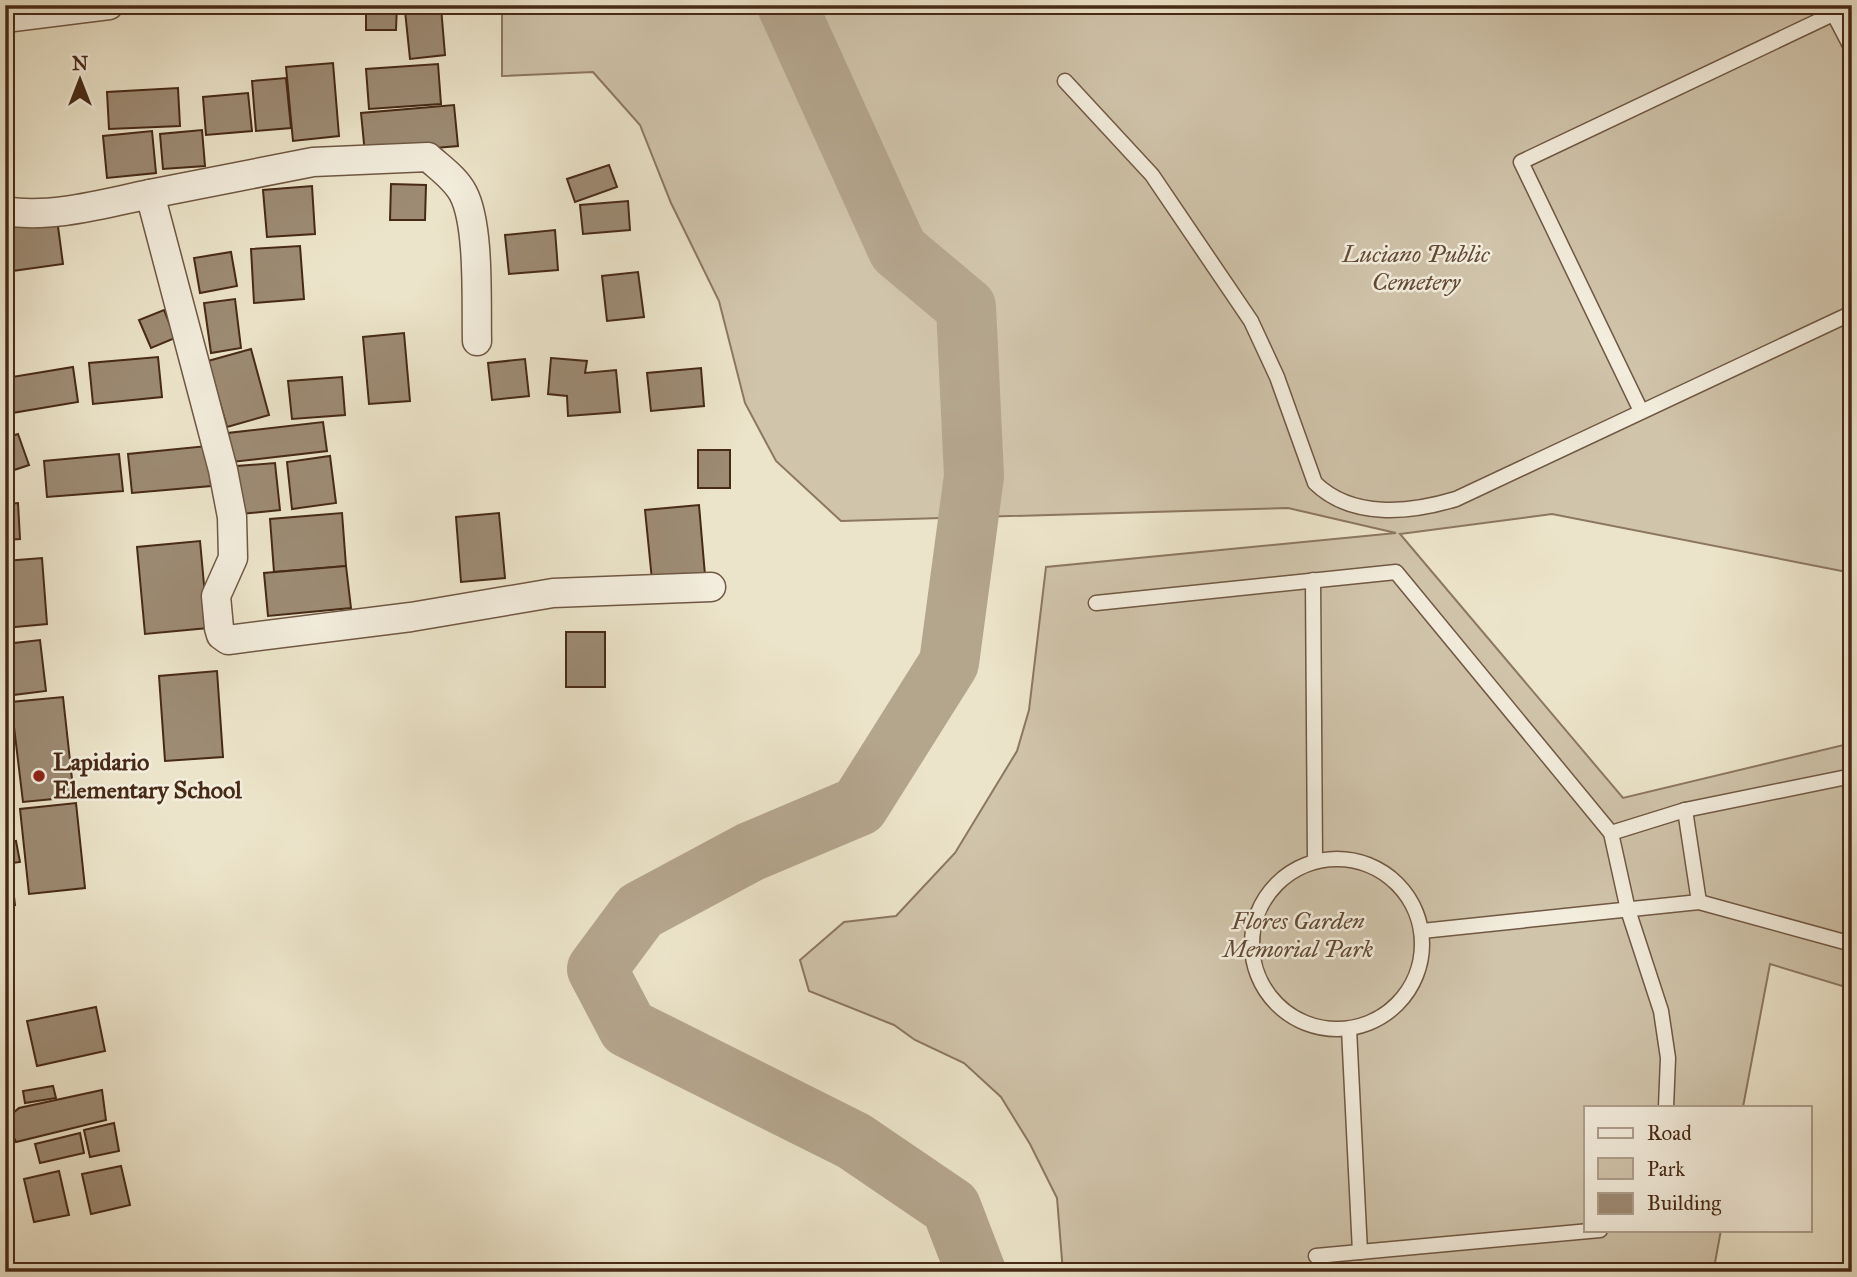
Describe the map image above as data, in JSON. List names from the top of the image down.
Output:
{
  "parks": ["Luciano Public Cemetery", "Flores Garden Memorial Park"],
  "places": ["Lapidario Elementary School"],
  "legend": ["Road", "Park", "Building"],
  "north": "top"
}
